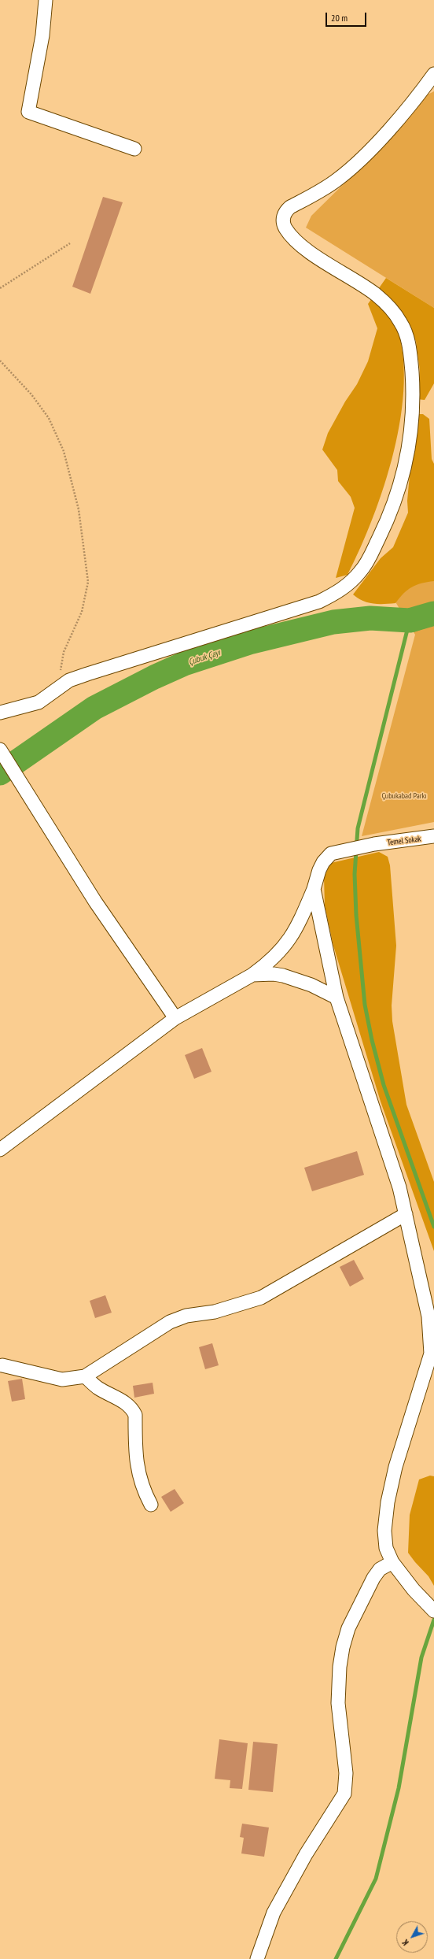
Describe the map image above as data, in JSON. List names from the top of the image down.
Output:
{
  "streets": {
    "street": ["Temel Sokak"]
  },
  "water": ["Çubuk Çayı"],
  "parks": ["Çubukabad Parkı"],
  "scale_bar": "20 m",
  "north": "bottom left"
}
